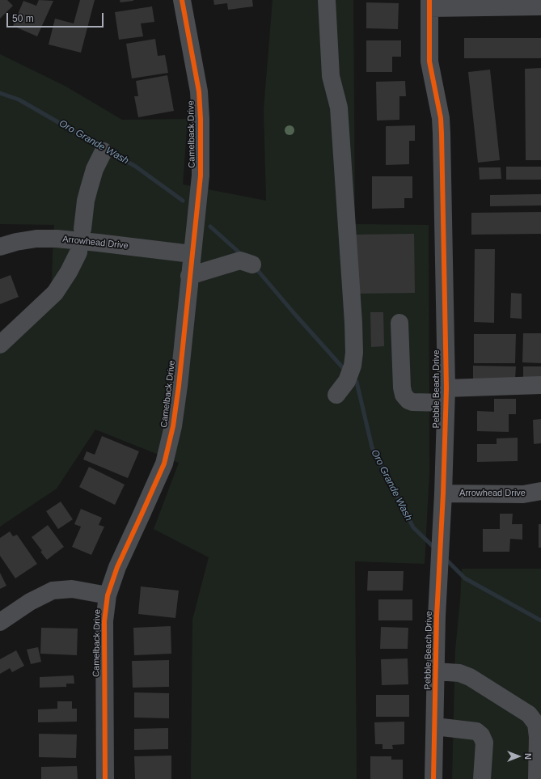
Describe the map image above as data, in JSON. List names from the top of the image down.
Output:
{
  "streets": {
    "street": ["Camelback Drive", "Arrowhead Drive", "Pebble Beach Drive"]
  },
  "crossings": [
    ["Camelback Drive", "Arrowhead Drive"],
    ["Arrowhead Drive", "Pebble Beach Drive"]
  ],
  "water": ["Oro Grande Wash"],
  "scale_bar": "50 m",
  "north": "right"
}
